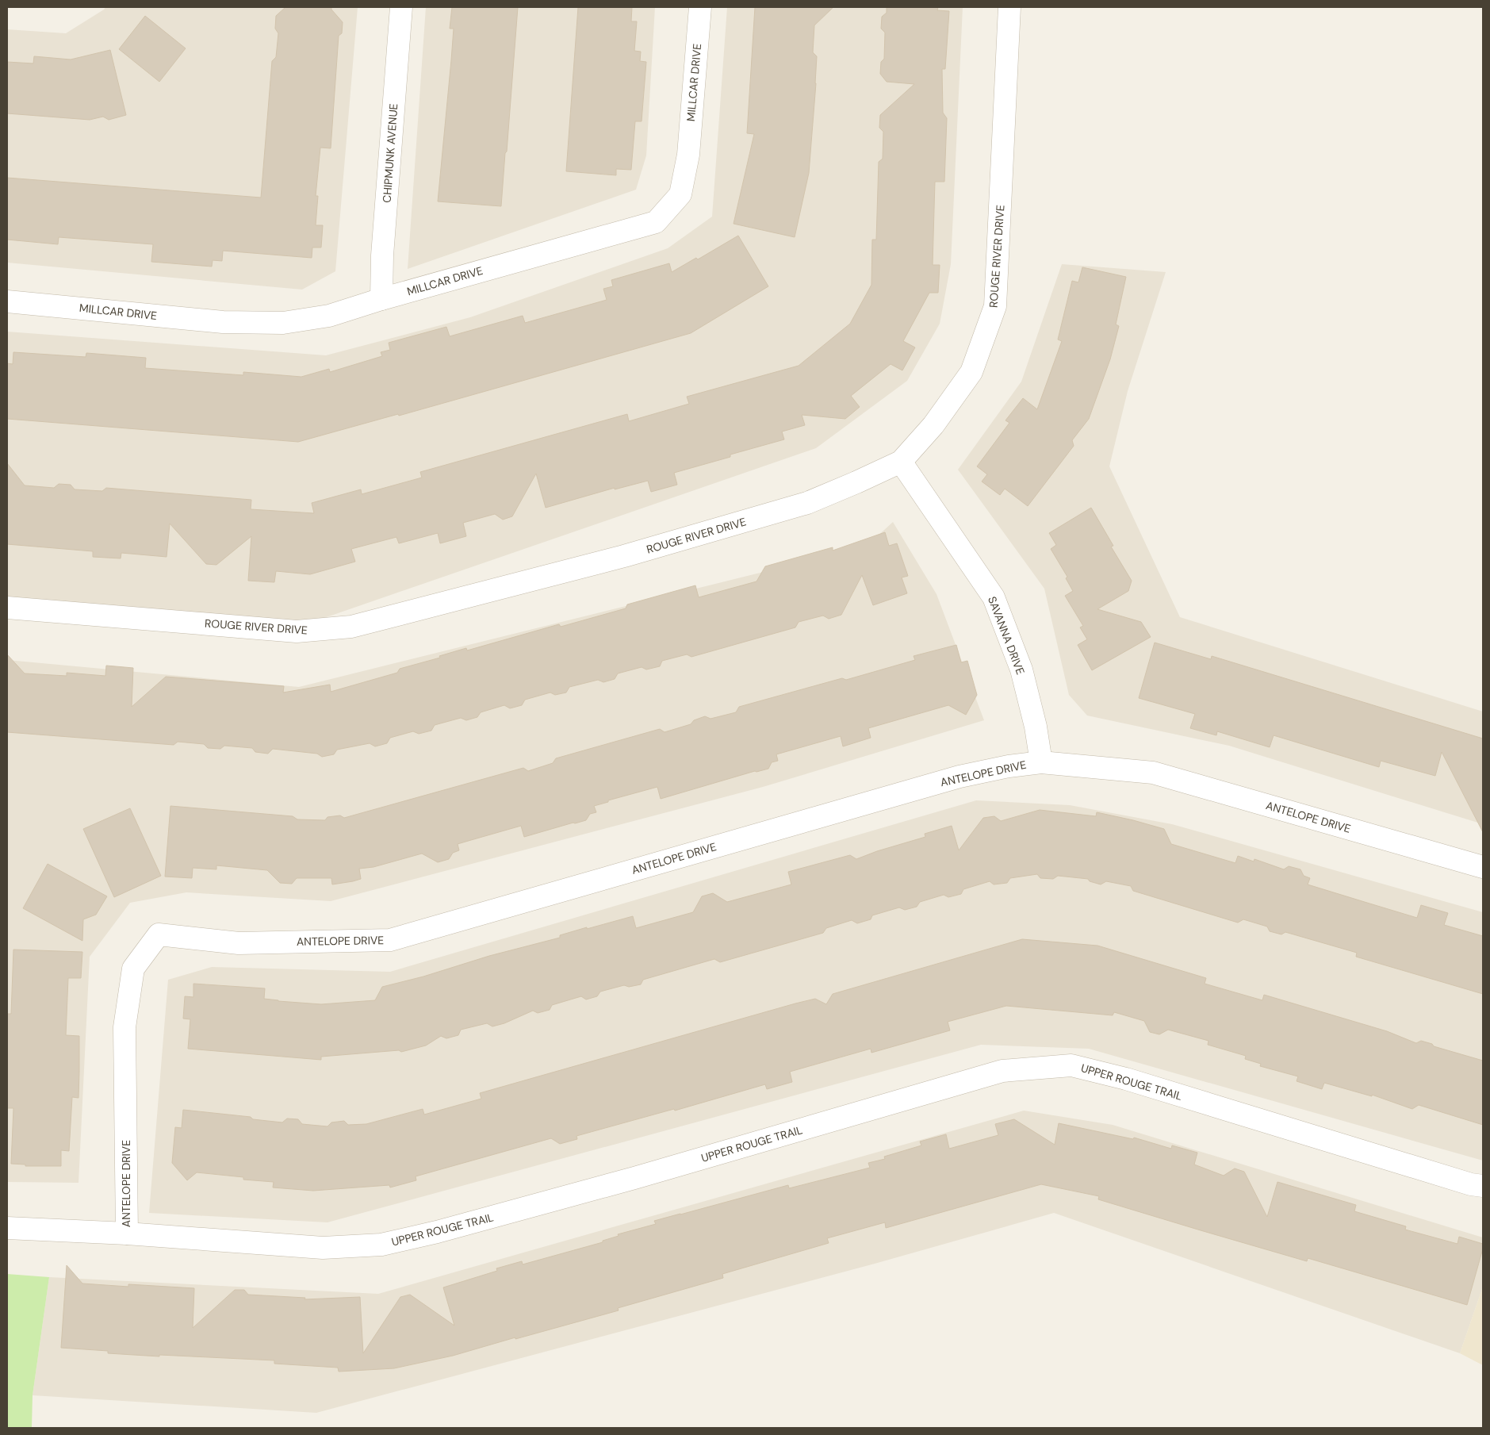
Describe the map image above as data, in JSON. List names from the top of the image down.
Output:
{
  "streets": {
    "street": [
      "MILLCAR DRIVE",
      "CHIPMUNK AVENUE",
      "ROUGE RIVER DRIVE",
      "SAVANNA DRIVE",
      "ANTELOPE DRIVE",
      "UPPER ROUGE TRAIL"
    ]
  },
  "crossings": [
    ["MILLCAR DRIVE", "CHIPMUNK AVENUE"],
    ["ROUGE RIVER DRIVE", "SAVANNA DRIVE"],
    ["SAVANNA DRIVE", "ANTELOPE DRIVE"],
    ["ANTELOPE DRIVE", "UPPER ROUGE TRAIL"]
  ]
}
